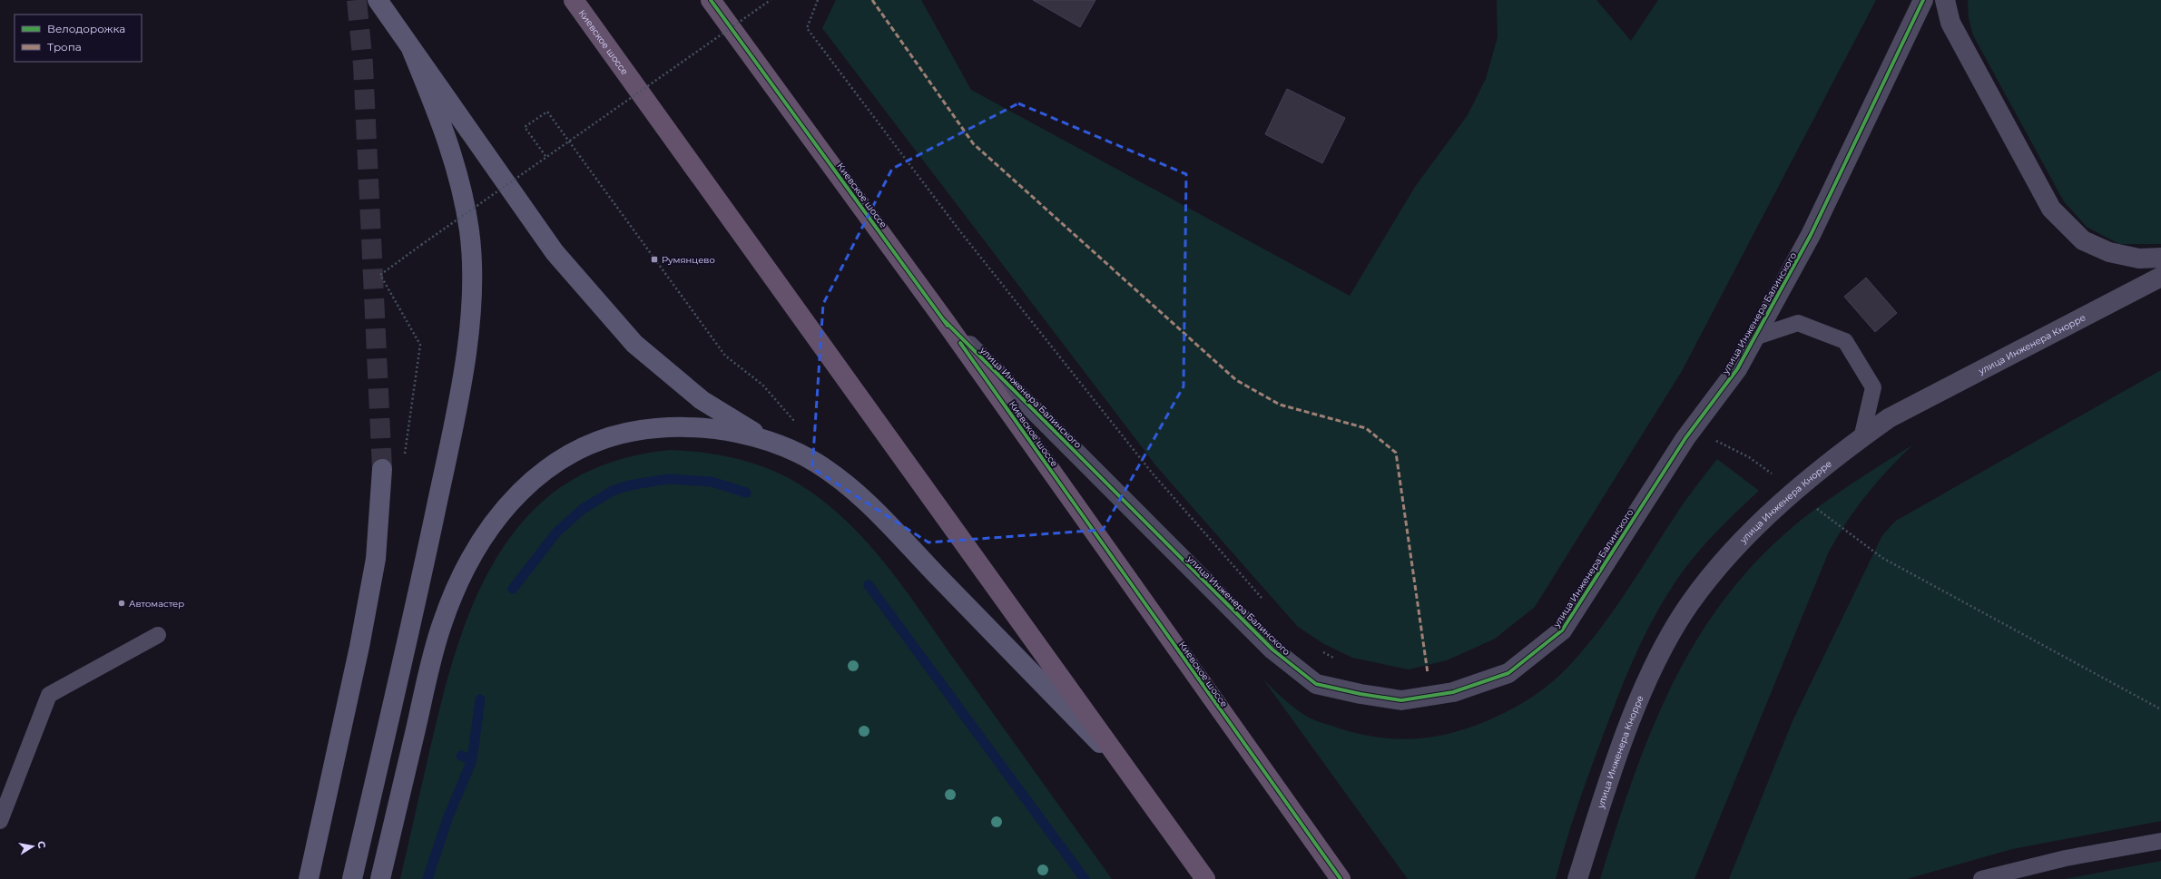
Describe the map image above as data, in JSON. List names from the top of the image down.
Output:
{
  "streets": {
    "highway": ["Киевское шоссе"],
    "street": ["улица Инженера Балинского", "улица Инженера Кнорре"]
  },
  "crossings": [
    ["Киевское шоссе", "улица Инженера Балинского"]
  ],
  "places": {
    "transit": ["Румянцево"],
    "other": ["Автомастер"]
  },
  "legend": ["Велодорожка", "Тропа"],
  "north": "right"
}
